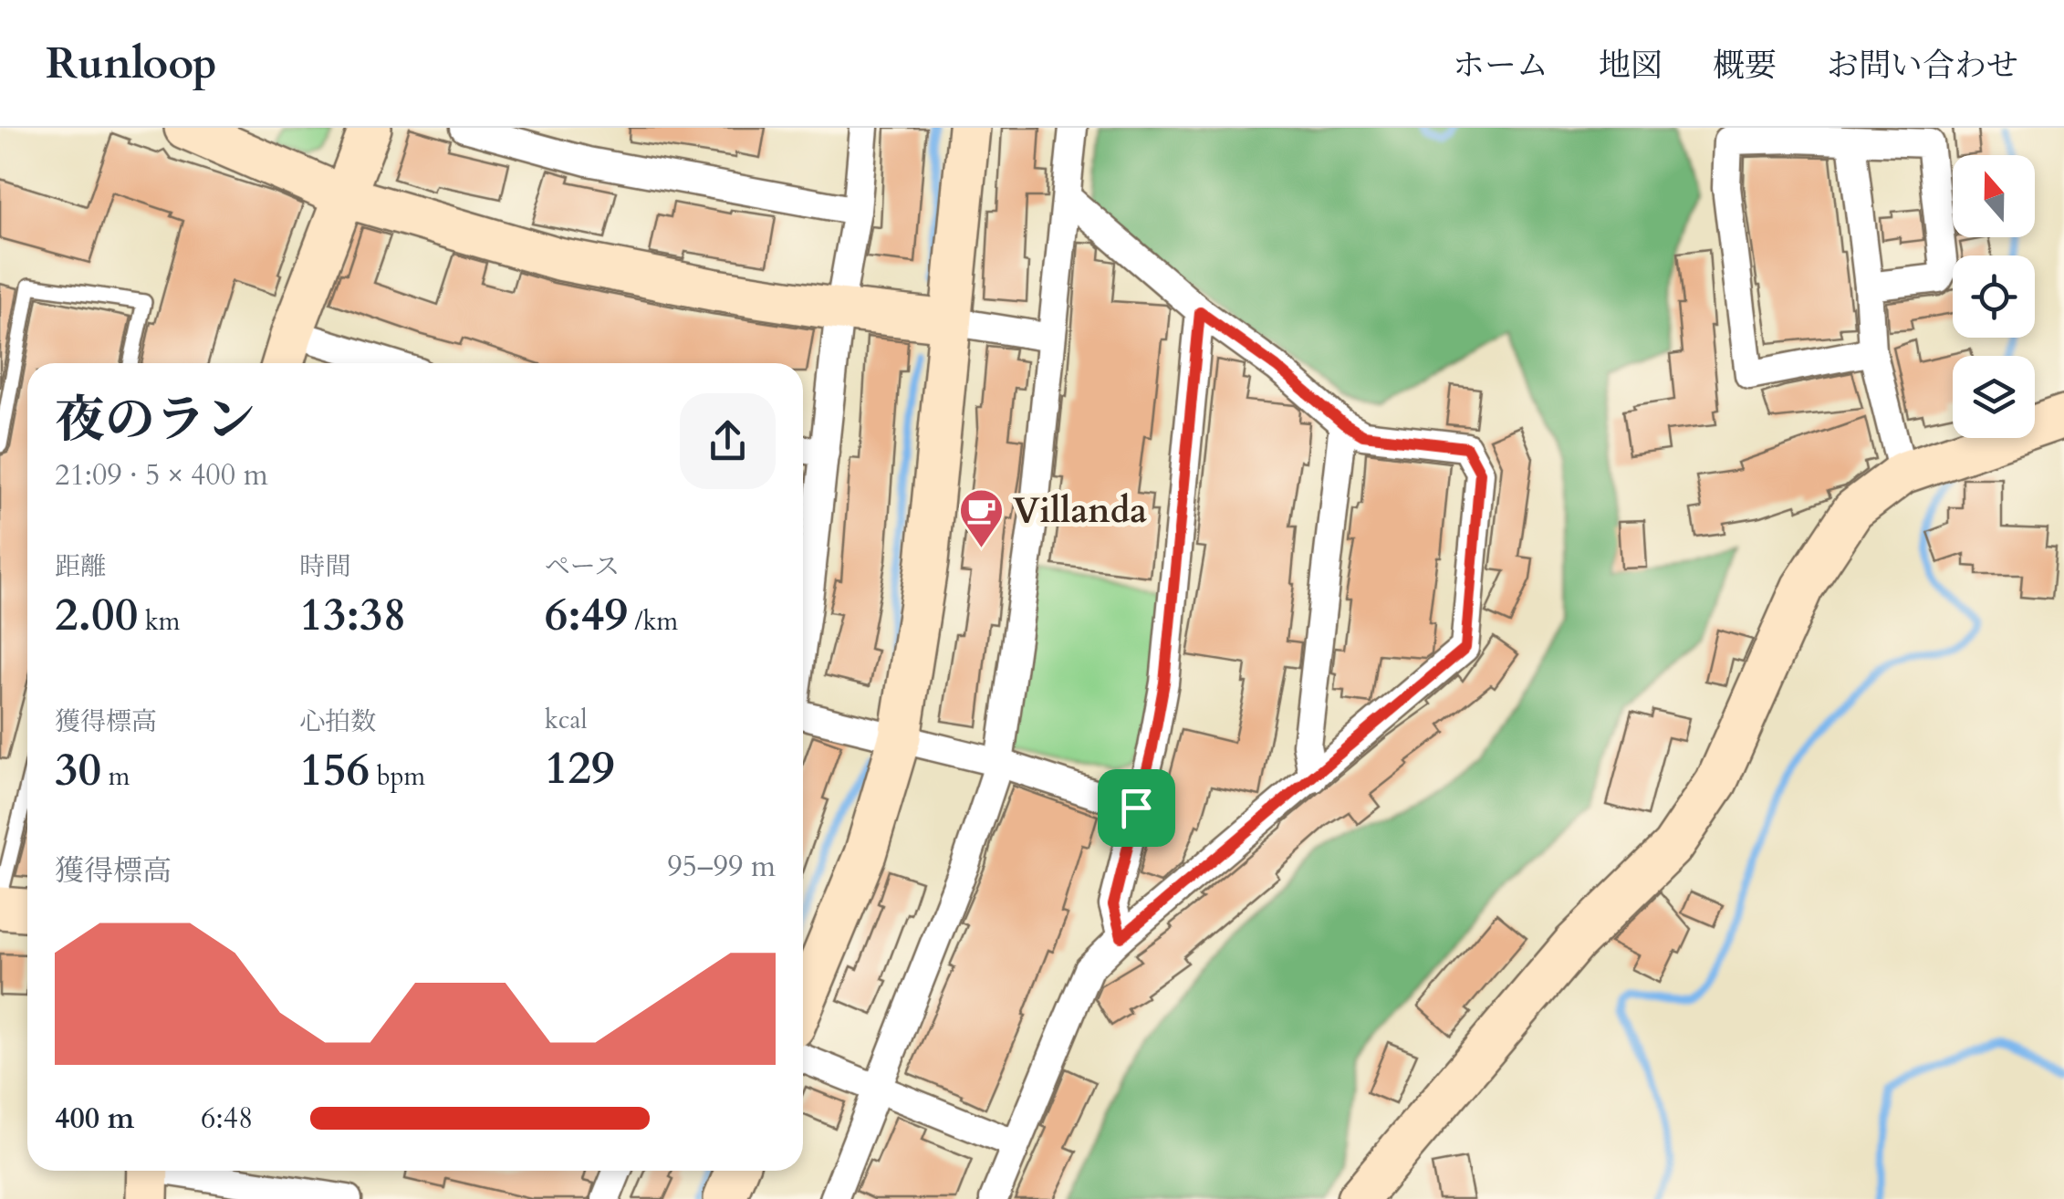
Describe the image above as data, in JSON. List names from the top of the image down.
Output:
{
  "places": {
    "cafe": ["Villanda"]
  },
  "north": "top",
  "page": {
    "header": "Runloop",
    "nav": [
      "ホーム",
      "地図",
      "概要",
      "お問い合わせ"
    ],
    "heading": ["夜のラン", "21:09 · 5 × 400 m"],
    "stats": [
      ["距離", "2.00 km"],
      ["時間", "13:38"],
      ["ペース", "6:49 /km"],
      ["獲得標高", "30 m"],
      ["心拍数", "156 bpm"],
      ["kcal", "129"]
    ],
    "chart": ["獲得標高", "95–99 m"],
    "list": [
      {
        "name": "400 m",
        "note": "6:48"
      }
    ]
  }
}
